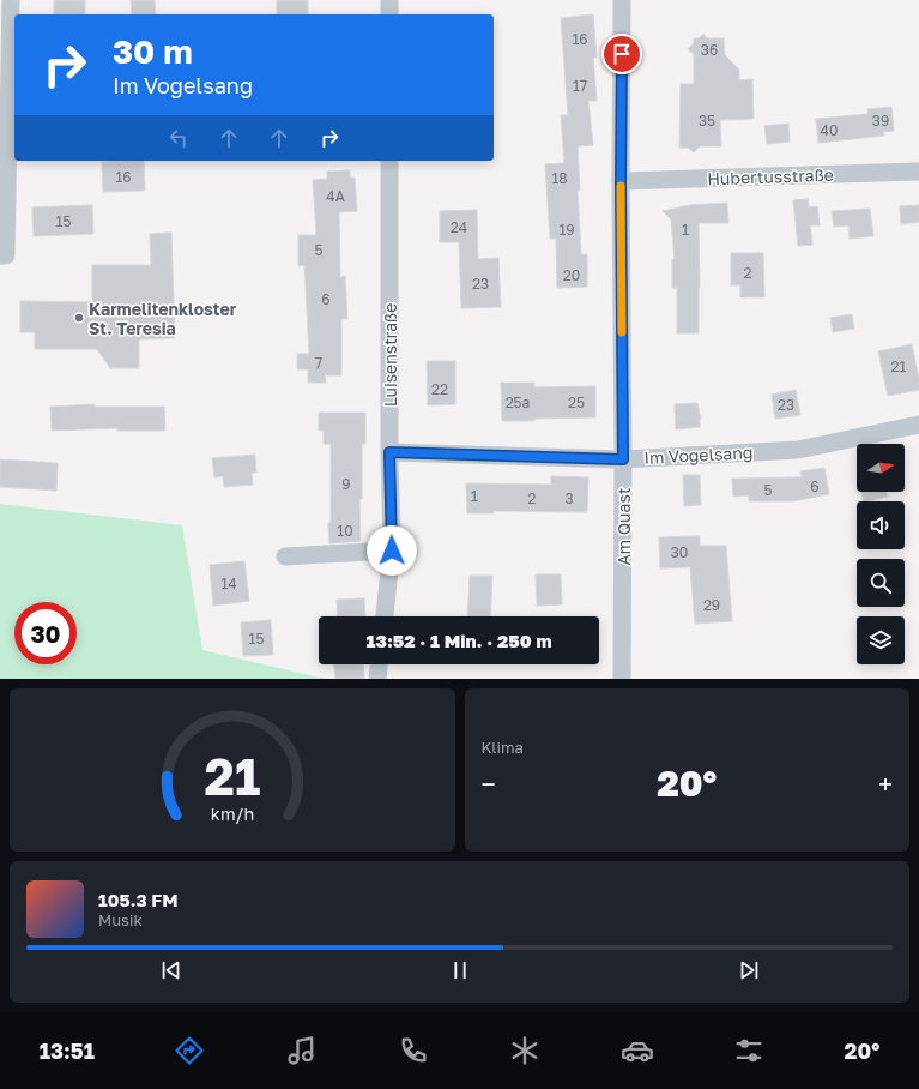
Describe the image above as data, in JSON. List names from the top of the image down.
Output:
{
  "streets": {
    "street": [
      "Hubertusstraße",
      "Luisenstraße",
      "Im Vogelsang",
      "Am Quast"
    ]
  },
  "crossings": [
    ["Hubertusstraße", "Am Quast"],
    ["Luisenstraße", "Im Vogelsang"],
    ["Im Vogelsang", "Am Quast"]
  ],
  "places": ["Karmelitenkloster St. Teresia"],
  "house_numbers": [
    "16",
    "36",
    "17",
    "35",
    "39",
    "40",
    "16",
    "18",
    "4A",
    "15",
    "24",
    "19",
    "1",
    "5",
    "2",
    "20",
    "23",
    "6",
    "7",
    "21",
    "22",
    "25a",
    "25",
    "23",
    "9",
    "6",
    "5",
    "1",
    "2",
    "3",
    "10",
    "30",
    "14",
    "29",
    "15"
  ],
  "north": "right",
  "page": {
    "turn": ["30 m", "Im Vogelsang"],
    "limit": "30",
    "trip": "13:52 · 1 Min. · 250 m",
    "tile": "Klima",
    "heat": ["−", "20°", "+"],
    "song": ["105.3 FM", "Musik"],
    "tabs": ["13:51", "20°"],
    "gauge": ["21", "km/h"]
  }
}
